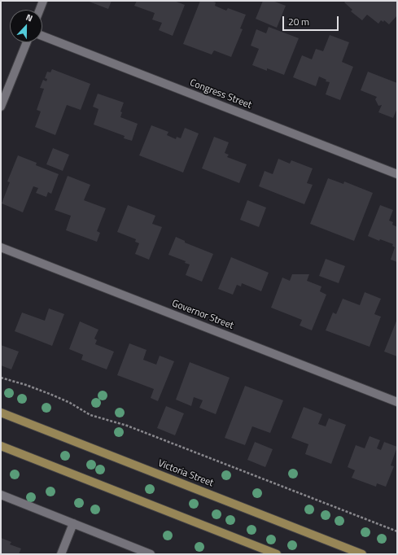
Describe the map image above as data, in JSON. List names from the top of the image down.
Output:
{
  "streets": {
    "main road": ["Victoria Street"],
    "street": ["Congress Street", "Governor Street"]
  },
  "scale_bar": "20 m",
  "north": "top"
}
